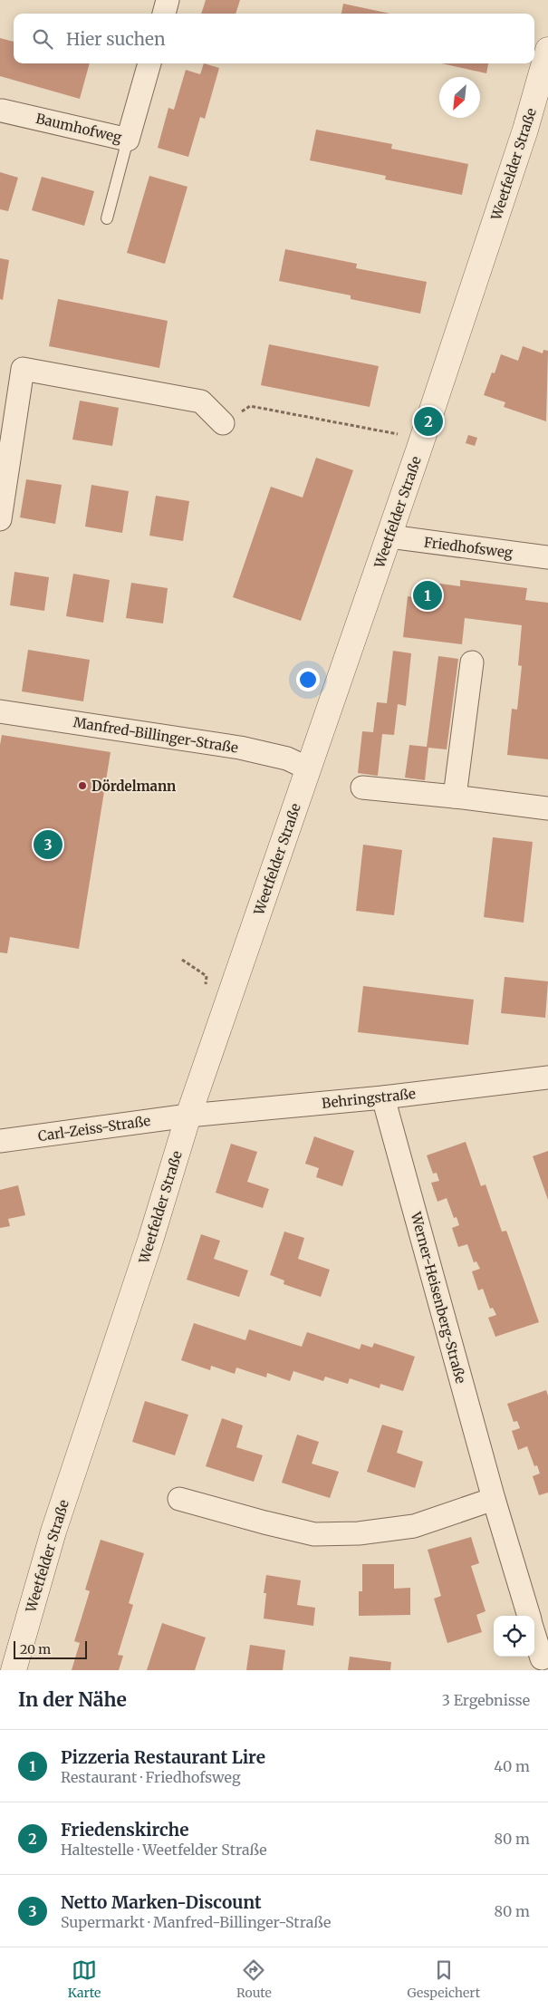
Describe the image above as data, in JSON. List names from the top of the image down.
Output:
{
  "streets": {
    "street": [
      "Baumhofweg",
      "Weetfelder Straße",
      "Friedhofsweg",
      "Manfred-Billinger-Straße",
      "Behringstraße",
      "Carl-Zeiss-Straße",
      "Werner-Heisenberg-Straße"
    ]
  },
  "crossings": [
    ["Weetfelder Straße", "Friedhofsweg"],
    ["Weetfelder Straße", "Manfred-Billinger-Straße"],
    ["Weetfelder Straße", "Behringstraße"],
    ["Weetfelder Straße", "Carl-Zeiss-Straße"],
    ["Behringstraße", "Carl-Zeiss-Straße"],
    ["Behringstraße", "Werner-Heisenberg-Straße"]
  ],
  "places": ["Dördelmann"],
  "scale_bar": "20 m",
  "north": "bottom left",
  "page": {
    "search": "Hier suchen",
    "pins": ["2", "1", "3"],
    "scale": "20 m",
    "heading": ["In der Nähe", "3 Ergebnisse"],
    "list": [
      {
        "mark": "1",
        "name": "Pizzeria Restaurant Lire",
        "note": "Restaurant · Friedhofsweg",
        "value": "40 m"
      },
      {
        "mark": "2",
        "name": "Friedenskirche",
        "note": "Haltestelle · Weetfelder Straße",
        "value": "80 m"
      },
      {
        "mark": "3",
        "name": "Netto Marken-Discount",
        "note": "Supermarkt · Manfred-Billinger-Straße",
        "value": "80 m"
      }
    ],
    "nav": ["Karte", "Route", "Gespeichert"]
  }
}
